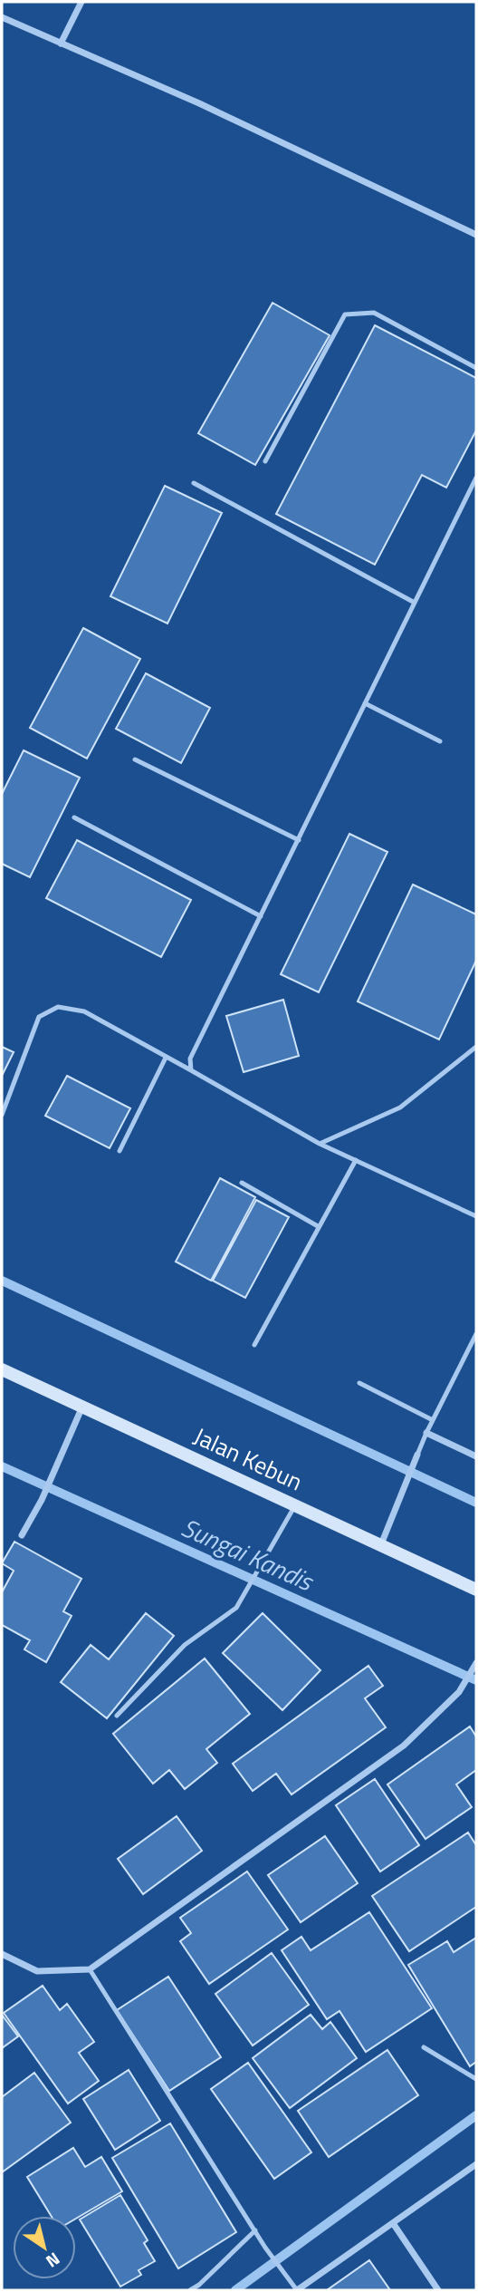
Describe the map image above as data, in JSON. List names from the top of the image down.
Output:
{
  "streets": {
    "main road": ["Jalan Kebun"]
  },
  "water": ["Sungai Kandis"],
  "north": "bottom right"
}
